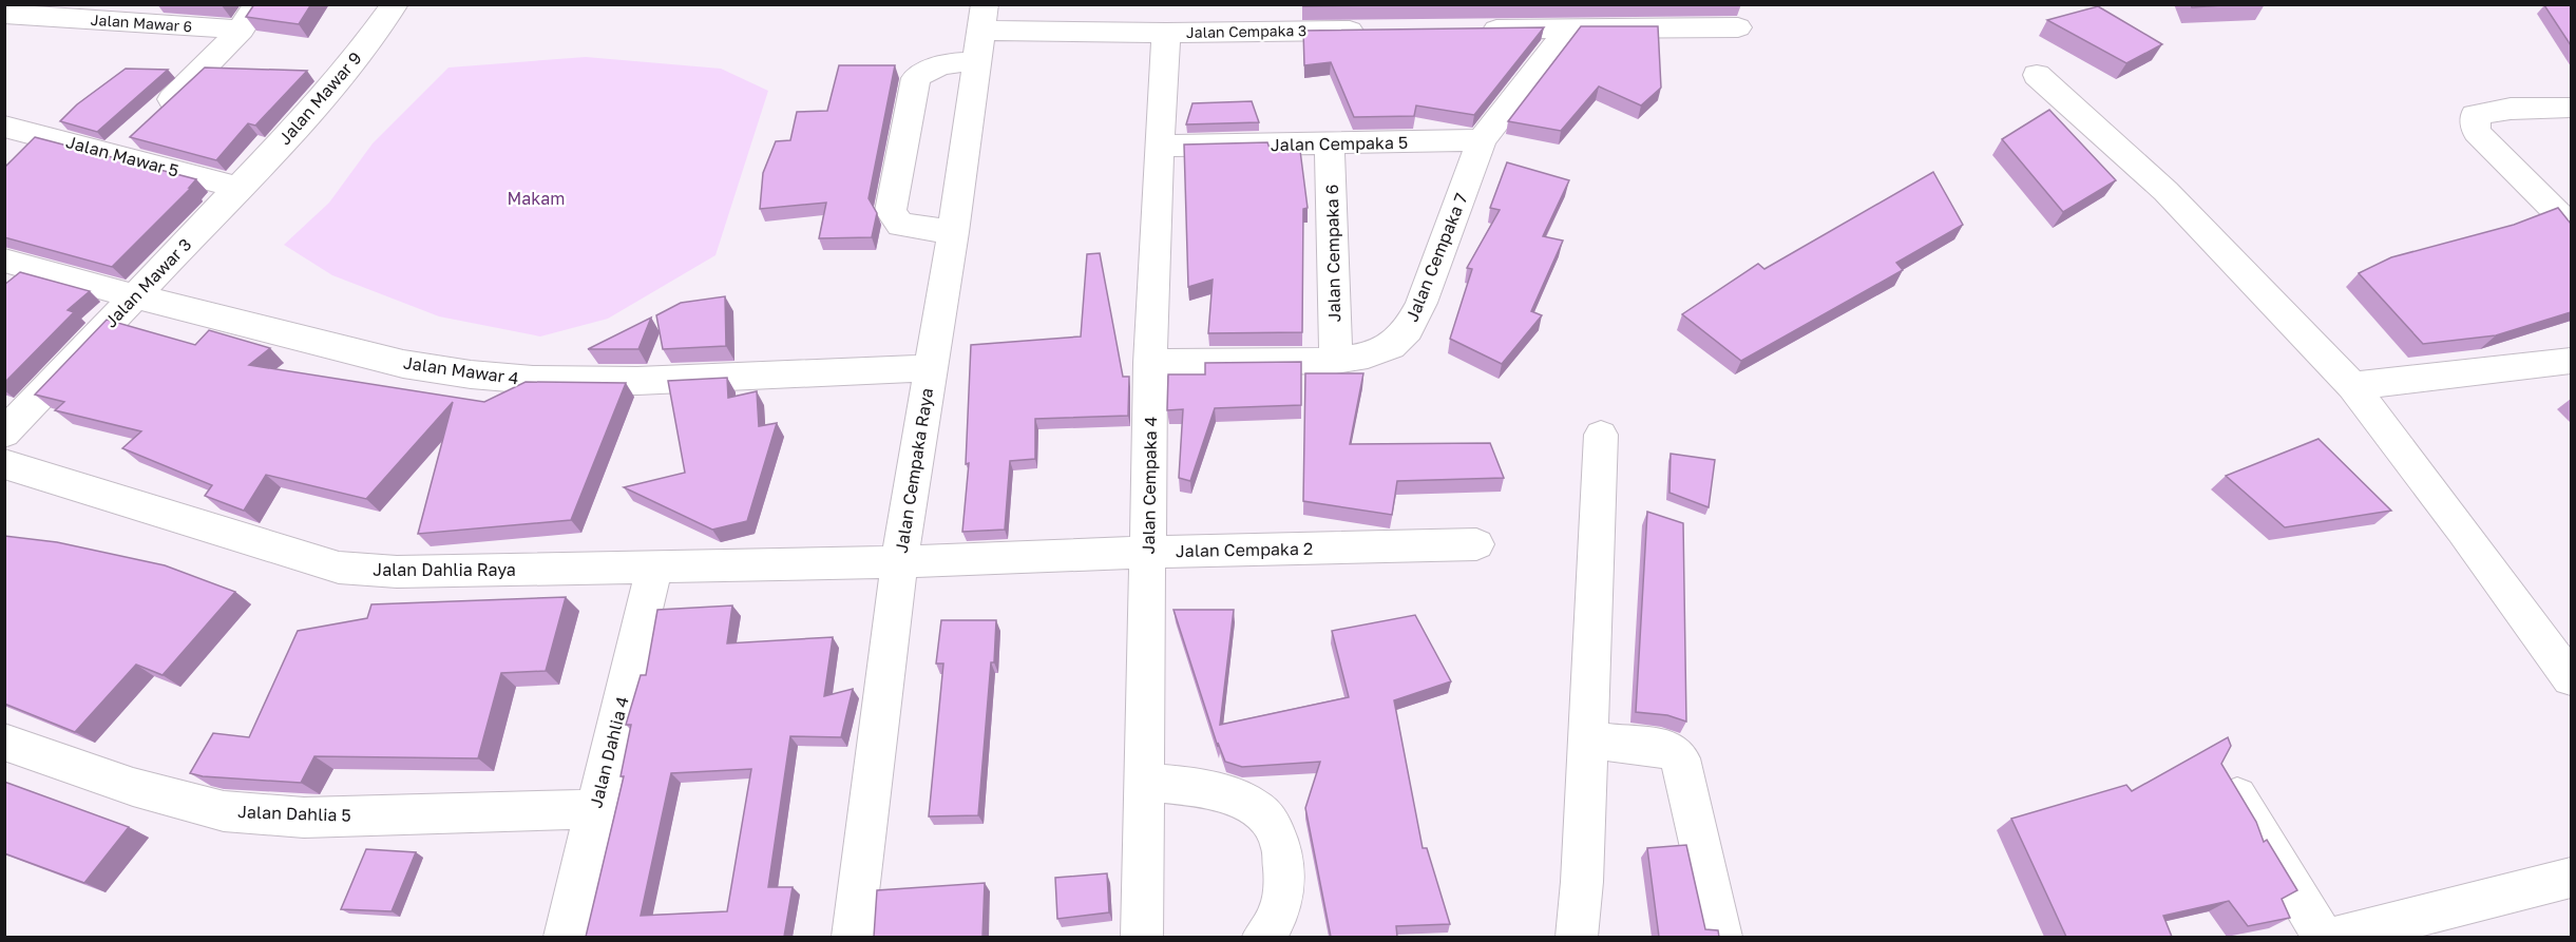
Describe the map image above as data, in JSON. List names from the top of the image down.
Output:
{
  "streets": {
    "street": [
      "Jalan Mawar 6",
      "Jalan Cempaka 3",
      "Jalan Mawar 9",
      "Jalan Cempaka 5",
      "Jalan Mawar 5",
      "Jalan Cempaka 6",
      "Jalan Cempaka 7",
      "Jalan Mawar 3",
      "Jalan Mawar 4",
      "Jalan Cempaka Raya",
      "Jalan Cempaka 4",
      "Jalan Cempaka 2",
      "Jalan Dahlia Raya",
      "Jalan Dahlia 4",
      "Jalan Dahlia 5"
    ]
  },
  "crossings": [
    ["Jalan Cempaka 3", "Jalan Cempaka Raya"],
    ["Jalan Cempaka 3", "Jalan Cempaka 4"],
    ["Jalan Mawar 9", "Jalan Mawar 5"],
    ["Jalan Mawar 9", "Jalan Mawar 3"],
    ["Jalan Cempaka 5", "Jalan Cempaka 6"],
    ["Jalan Cempaka 5", "Jalan Cempaka 7"],
    ["Jalan Cempaka 5", "Jalan Cempaka 4"],
    ["Jalan Mawar 5", "Jalan Mawar 3"],
    ["Jalan Cempaka 6", "Jalan Cempaka 7"],
    ["Jalan Cempaka 7", "Jalan Cempaka 4"],
    ["Jalan Mawar 3", "Jalan Mawar 4"],
    ["Jalan Mawar 4", "Jalan Cempaka Raya"],
    ["Jalan Cempaka Raya", "Jalan Cempaka 2"],
    ["Jalan Cempaka Raya", "Jalan Dahlia Raya"],
    ["Jalan Cempaka 4", "Jalan Cempaka 2"],
    ["Jalan Cempaka 2", "Jalan Dahlia Raya"],
    ["Jalan Dahlia Raya", "Jalan Dahlia 4"],
    ["Jalan Dahlia 4", "Jalan Dahlia 5"]
  ],
  "parks": ["Makam"]
}
